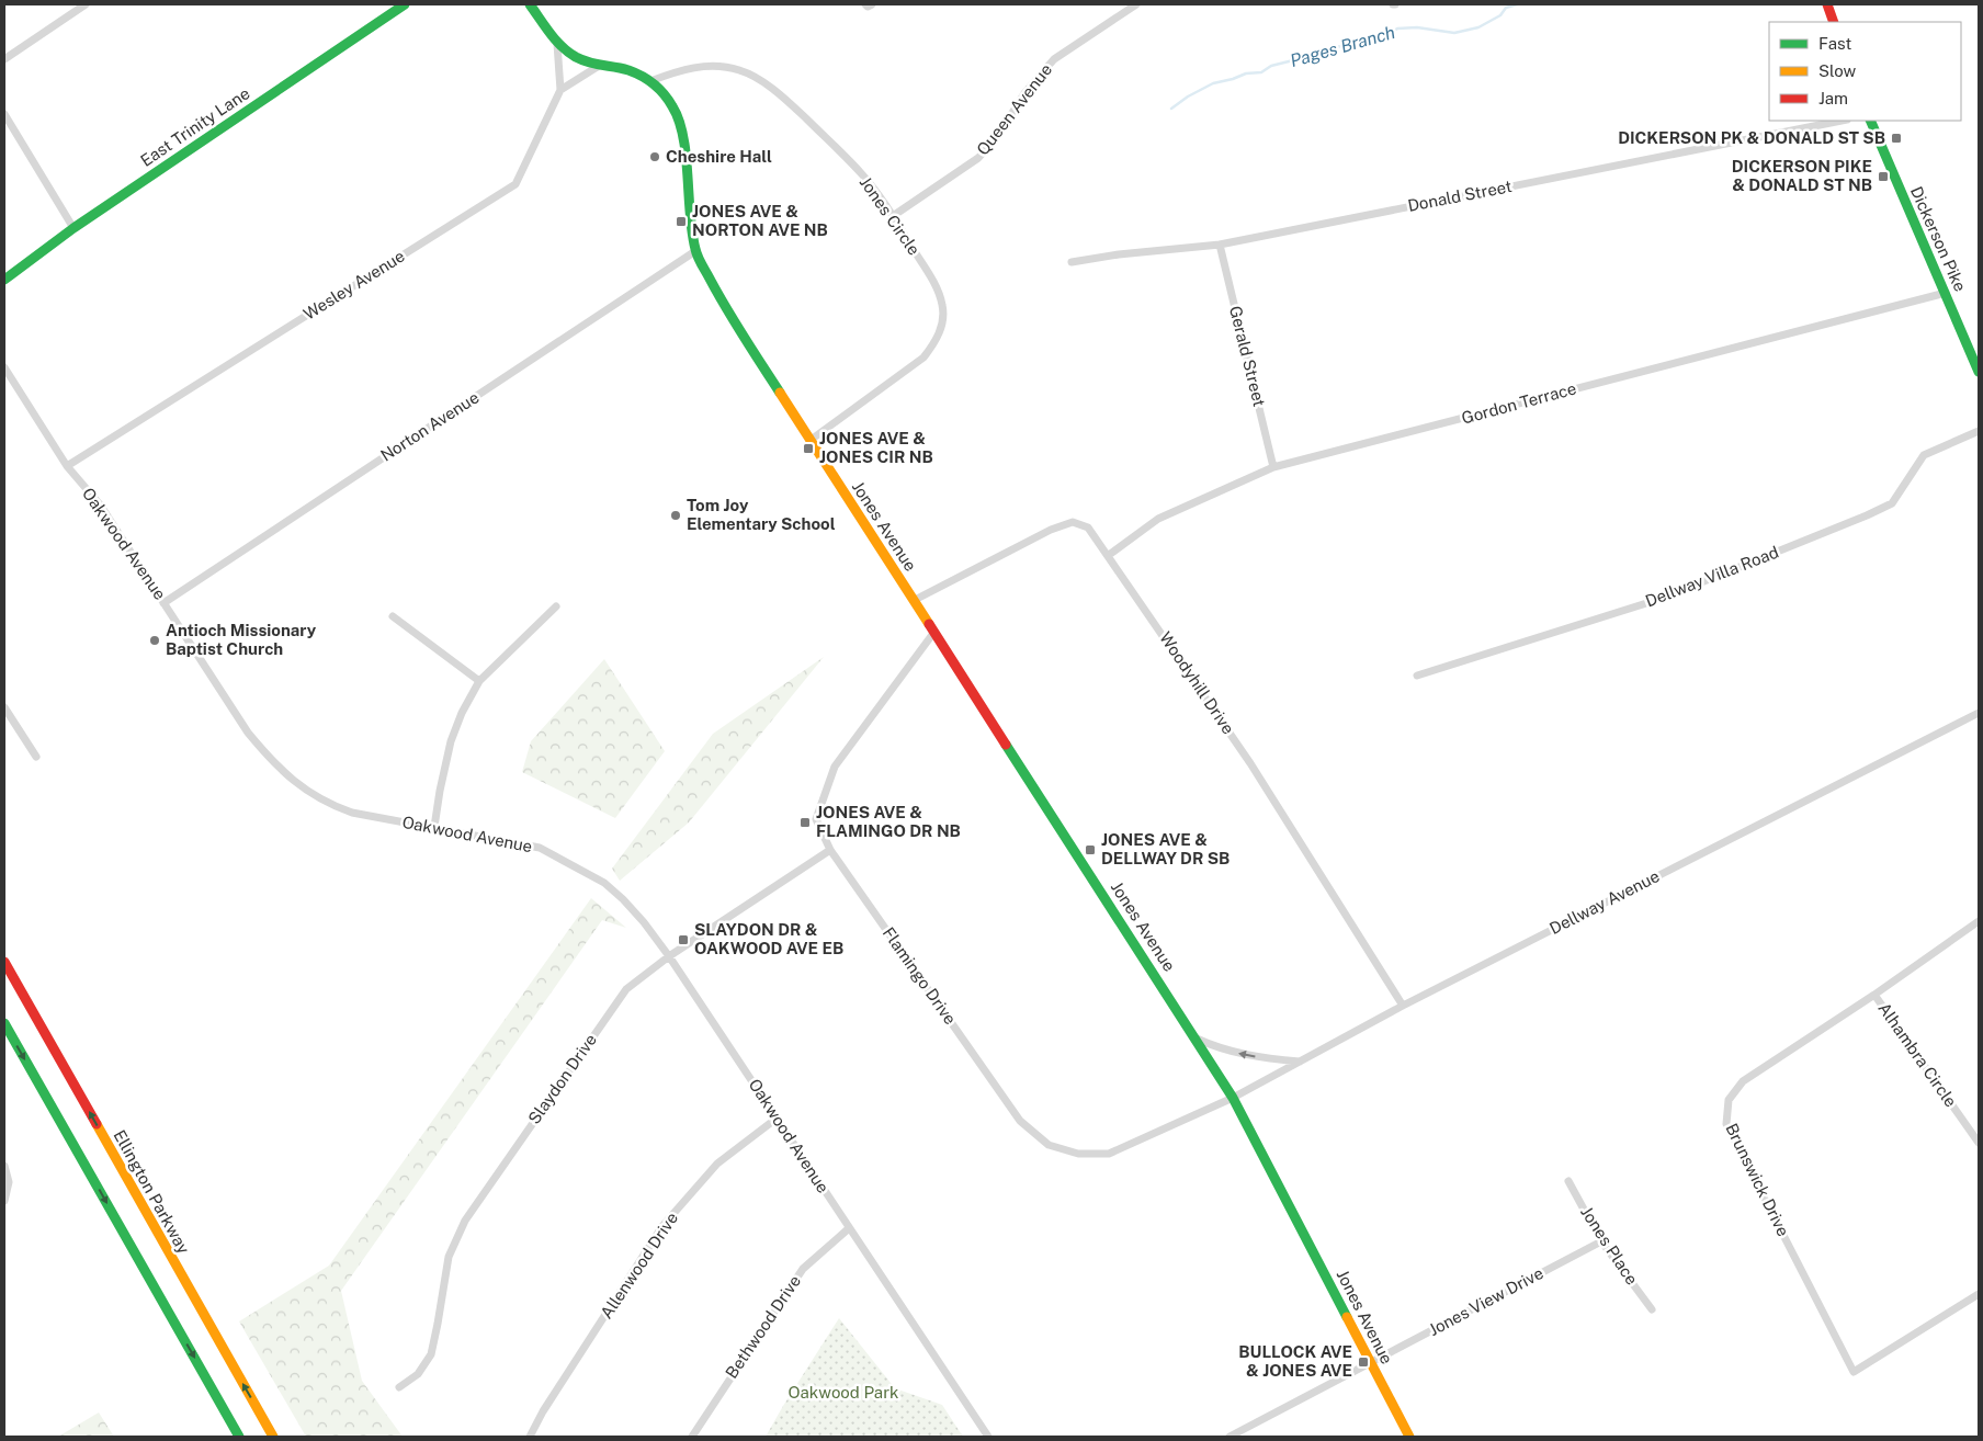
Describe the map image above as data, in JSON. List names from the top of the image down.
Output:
{
  "streets": {
    "main road": [
      "East Trinity Lane",
      "Dickerson Pike",
      "Jones Avenue",
      "Ellington Parkway"
    ],
    "street": [
      "Queen Avenue",
      "Donald Street",
      "Jones Circle",
      "Wesley Avenue",
      "Gerald Street",
      "Gordon Terrace",
      "Norton Avenue",
      "Oakwood Avenue",
      "Dellway Villa Road",
      "Woodyhill Drive",
      "Dellway Avenue",
      "Flamingo Drive",
      "Alhambra Circle",
      "Slaydon Drive",
      "Brunswick Drive",
      "Jones Place",
      "Allenwood Drive",
      "Jones View Drive",
      "Bethwood Drive"
    ]
  },
  "crossings": [
    ["Queen Avenue", "Jones Circle"],
    ["Donald Street", "Gerald Street"],
    ["Jones Circle", "Jones Avenue"],
    ["Dickerson Pike", "Gordon Terrace"],
    ["Wesley Avenue", "Jones Avenue"],
    ["Wesley Avenue", "Oakwood Avenue"],
    ["Gerald Street", "Gordon Terrace"],
    ["Gordon Terrace", "Woodyhill Drive"],
    ["Norton Avenue", "Jones Avenue"],
    ["Norton Avenue", "Oakwood Avenue"],
    ["Jones Avenue", "Woodyhill Drive"],
    ["Jones Avenue", "Dellway Avenue"],
    ["Jones Avenue", "Flamingo Drive"],
    ["Jones Avenue", "Jones View Drive"],
    ["Oakwood Avenue", "Slaydon Drive"],
    ["Oakwood Avenue", "Allenwood Drive"],
    ["Oakwood Avenue", "Bethwood Drive"],
    ["Woodyhill Drive", "Dellway Avenue"],
    ["Dellway Avenue", "Flamingo Drive"],
    ["Flamingo Drive", "Slaydon Drive"],
    ["Alhambra Circle", "Brunswick Drive"],
    ["Jones Place", "Jones View Drive"]
  ],
  "water": ["Pages Branch"],
  "parks": ["Oakwood Park"],
  "places": {
    "transit": [
      "DICKERSON PK & DONALD ST SB",
      "DICKERSON PIKE & DONALD ST NB",
      "JONES AVE & NORTON AVE NB",
      "JONES AVE & JONES CIR NB",
      "JONES AVE & FLAMINGO DR NB",
      "JONES AVE & DELLWAY DR SB",
      "SLAYDON DR & OAKWOOD AVE EB",
      "BULLOCK AVE & JONES AVE"
    ],
    "other": ["Cheshire Hall", "Tom Joy Elementary School", "Antioch Missionary Baptist Church"]
  },
  "legend": ["Fast", "Slow", "Jam"]
}
